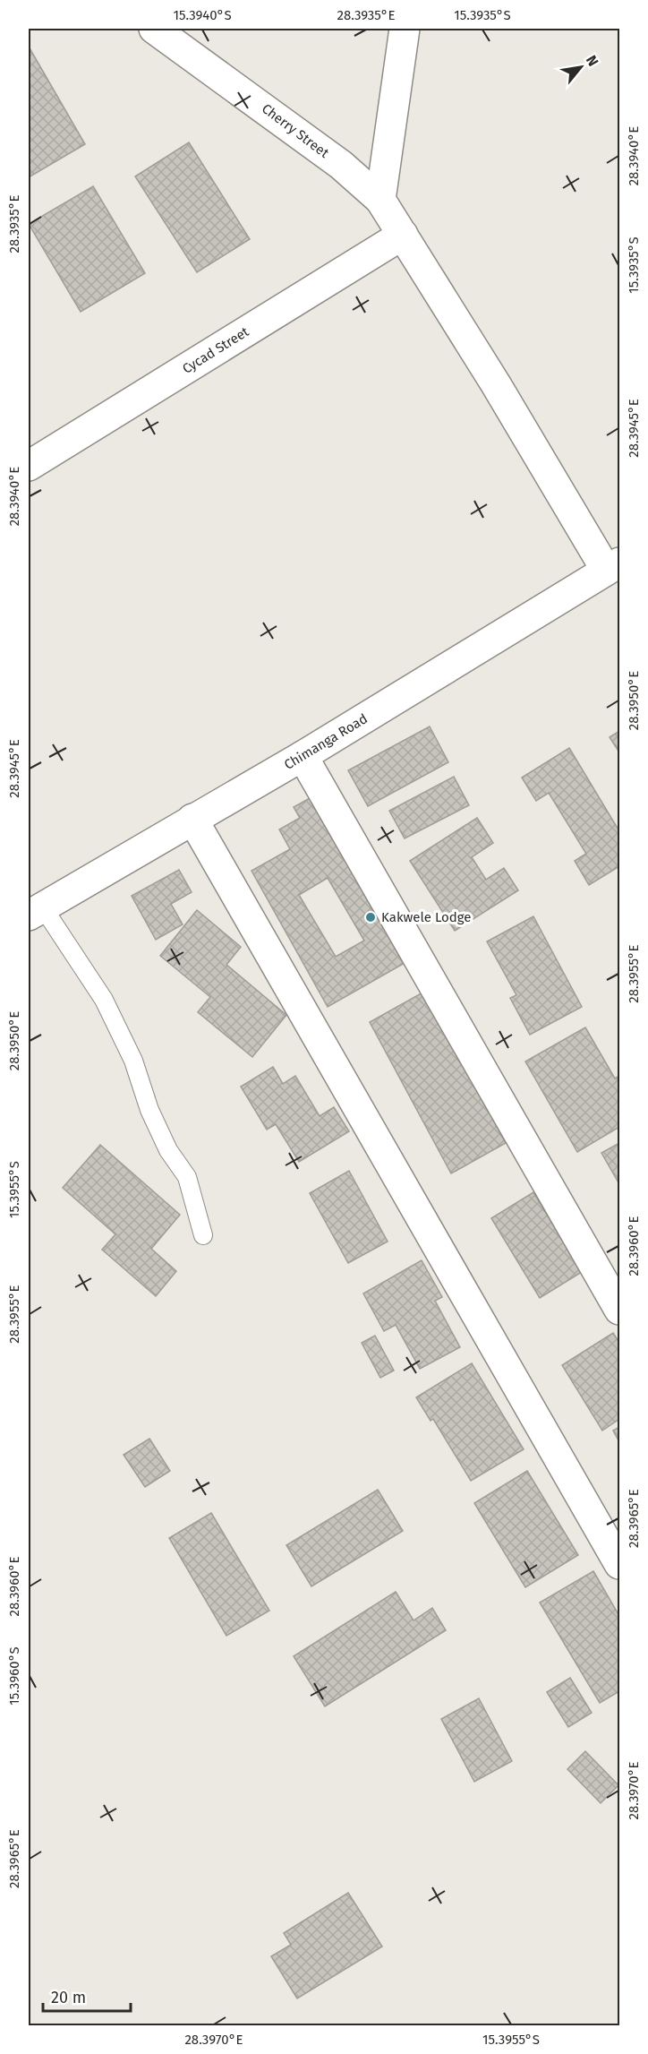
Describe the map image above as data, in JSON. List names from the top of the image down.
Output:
{
  "streets": {
    "street": ["Cherry Street", "Cycad Street", "Chimanga Road"]
  },
  "crossings": [
    ["Cherry Street", "Cycad Street"],
    ["Cherry Street", "Chimanga Road"]
  ],
  "places": ["Kakwele Lodge"],
  "scale_bar": "20 m",
  "north": "top right",
  "coordinates": [
    "15.3940°S",
    "28.3935°E",
    "15.3935°S",
    "28.3940°E",
    "28.3945°E",
    "28.3950°E",
    "28.3955°E",
    "15.3955°S",
    "28.3960°E",
    "28.3965°E",
    "15.3960°S",
    "28.3970°E"
  ]
}
